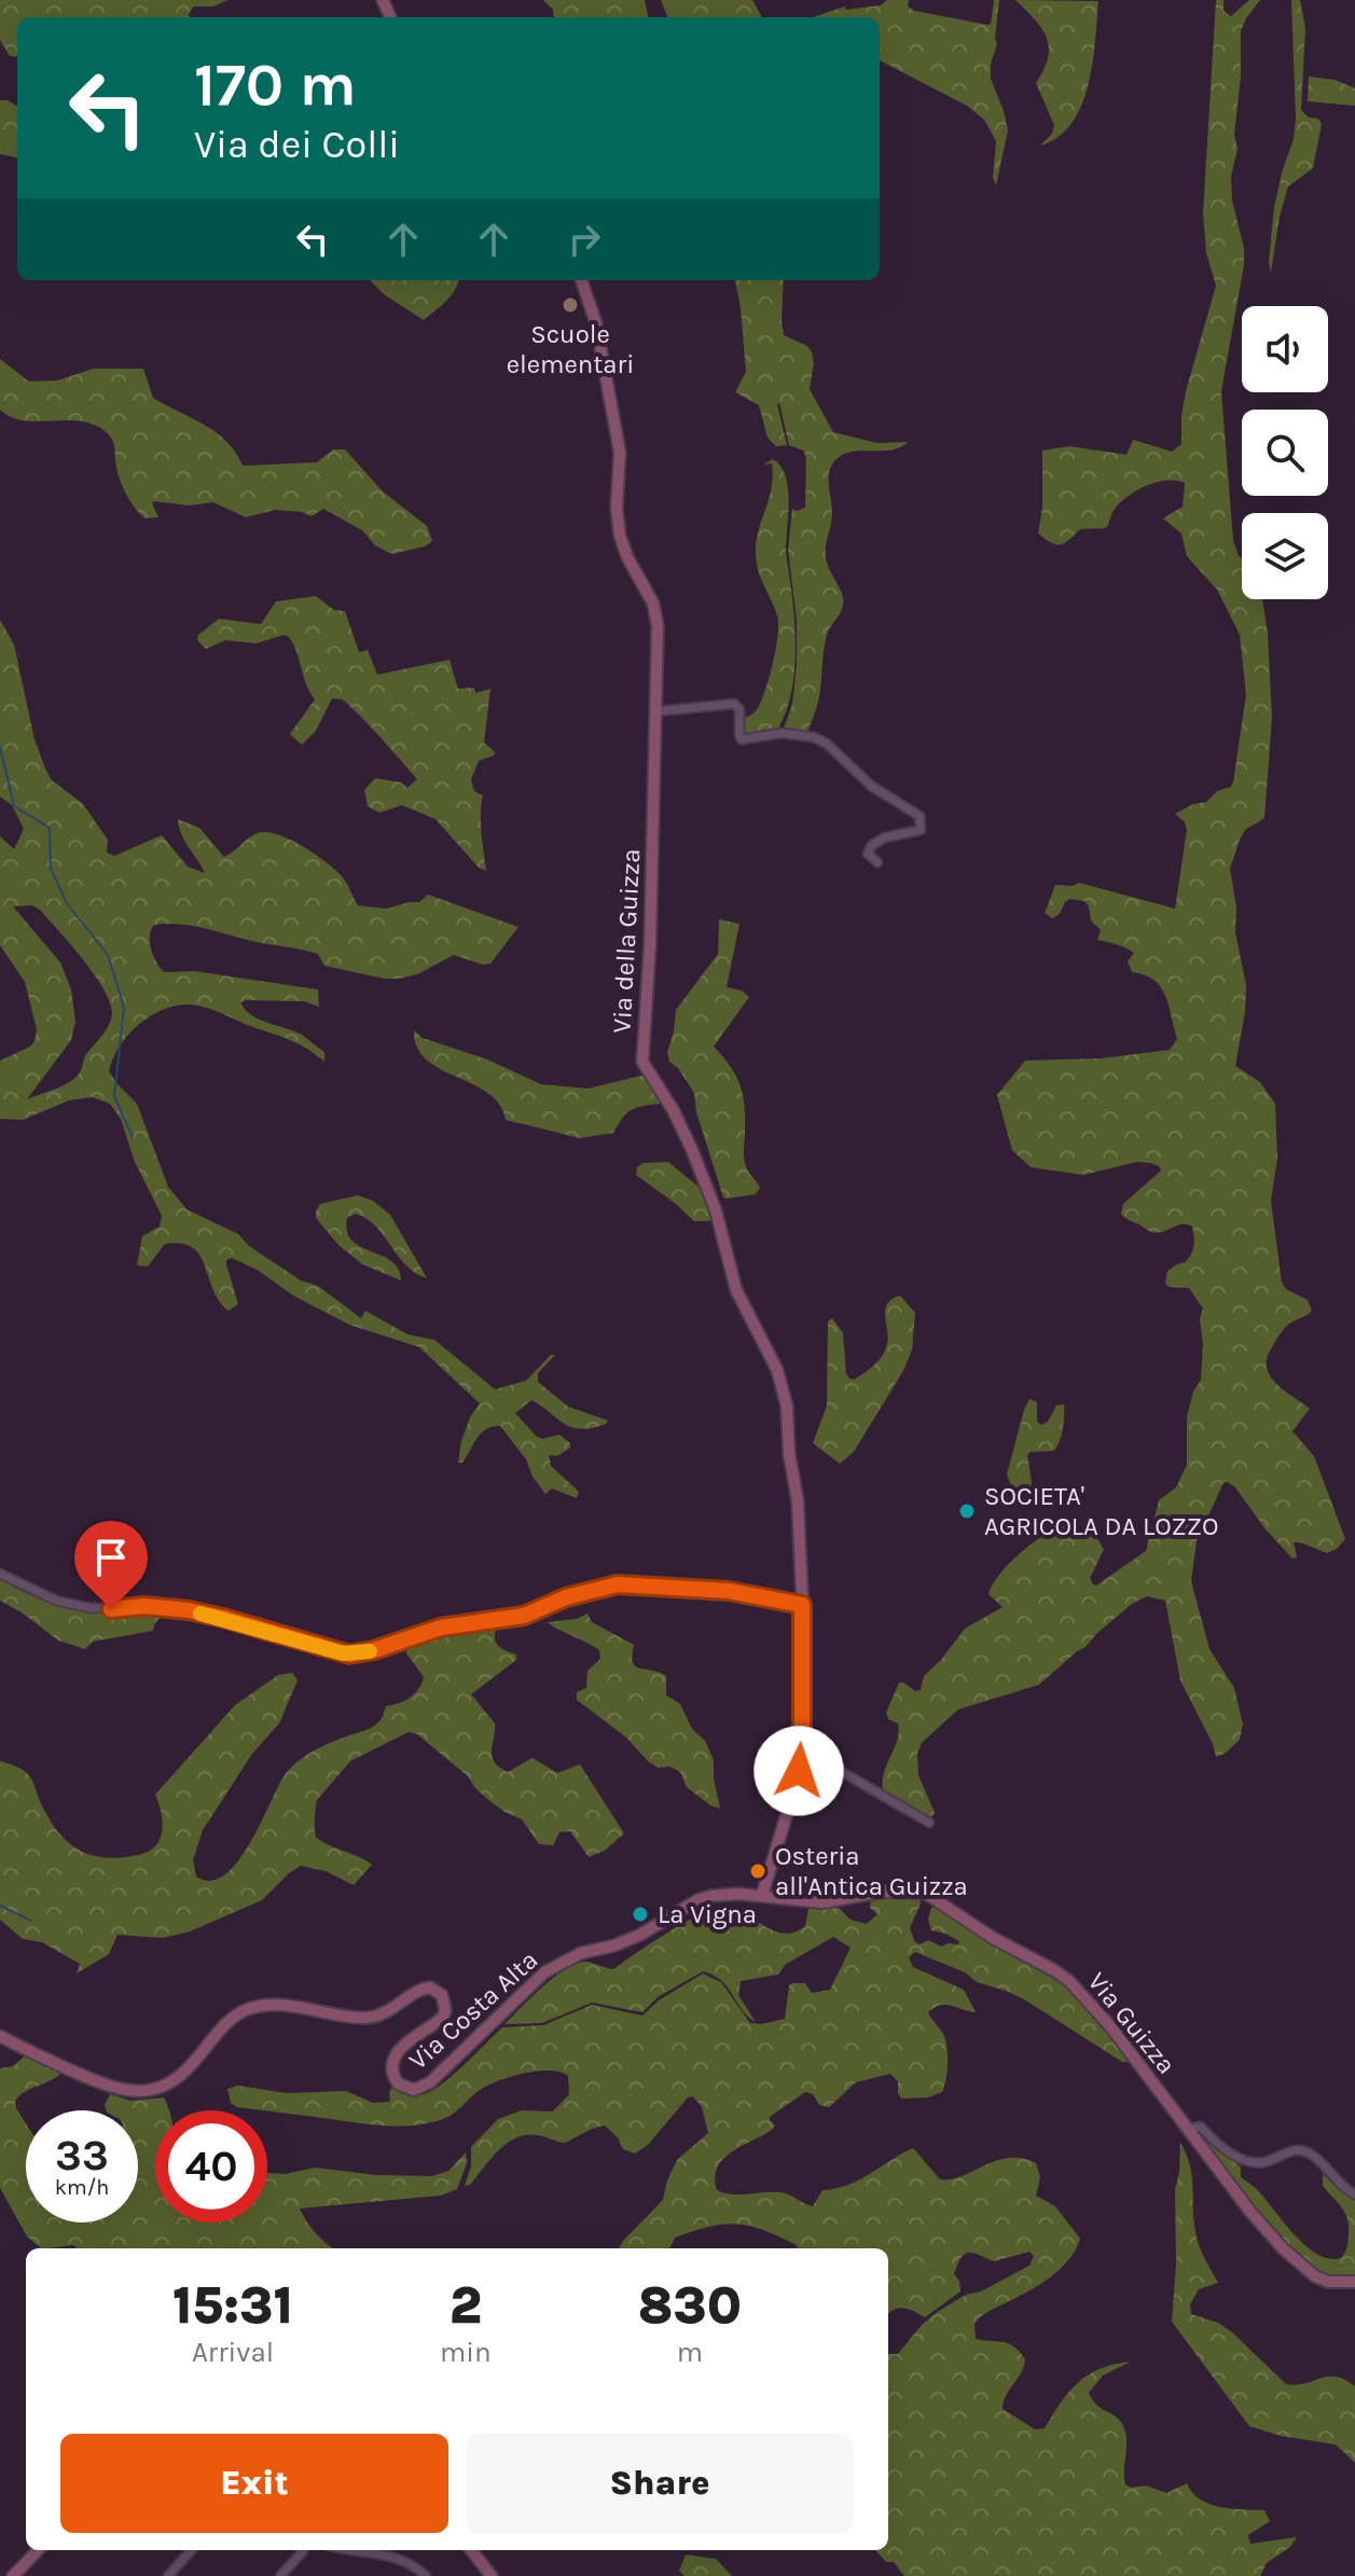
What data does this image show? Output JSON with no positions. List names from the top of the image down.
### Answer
{
  "streets": {
    "main road": ["Via della Guizza", "Via Costa Alta", "Via Guizza"]
  },
  "crossings": [
    ["Via della Guizza", "Via Costa Alta"],
    ["Via della Guizza", "Via Guizza"],
    ["Via Costa Alta", "Via Guizza"]
  ],
  "places": [
    "Scuole elementari",
    "SOCIETA' AGRICOLA DA LOZZO",
    "Osteria all'Antica Guizza",
    "La Vigna"
  ],
  "page": {
    "turn": ["170 m", "Via dei Colli"],
    "speed": "33 km/h",
    "limit": "40",
    "eta": [
      "15:31",
      "Arrival",
      "2",
      "min",
      "830",
      "m"
    ],
    "buttons": ["Exit", "Share"]
  }
}
